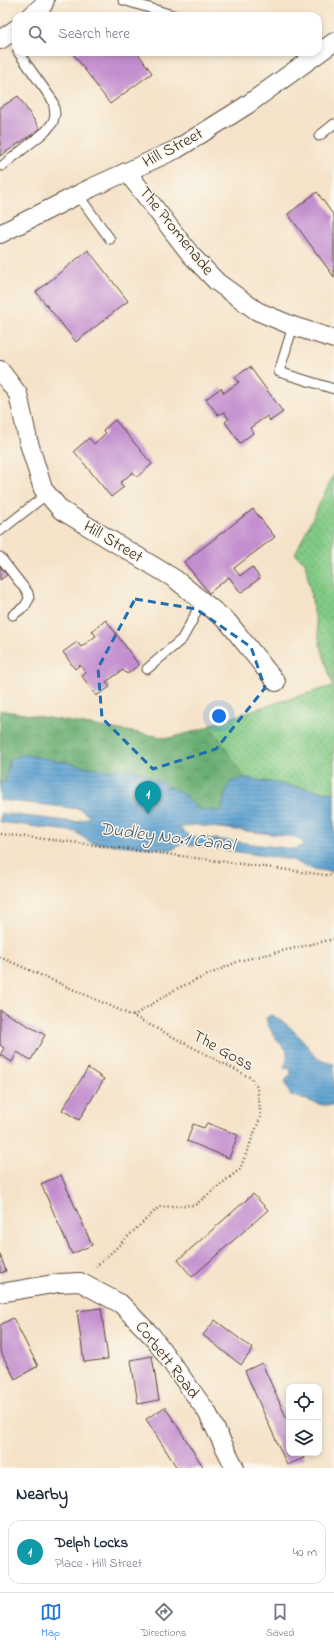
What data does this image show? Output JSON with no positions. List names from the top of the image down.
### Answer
{
  "streets": {
    "street": ["Hill Street", "The Promenade", "Corbett Road"],
    "path": ["The Goss"]
  },
  "crossings": [
    ["Hill Street", "The Promenade"],
    ["The Goss", "Corbett Road"]
  ],
  "water": ["Dudley No.1 Canal"],
  "page": {
    "search": "Search here",
    "pins": "1",
    "heading": "Nearby",
    "list": [
      {
        "mark": "1",
        "name": "Delph Locks",
        "note": "Place · Hill Street",
        "value": "40 m"
      }
    ],
    "nav": ["Map", "Directions", "Saved"]
  }
}
